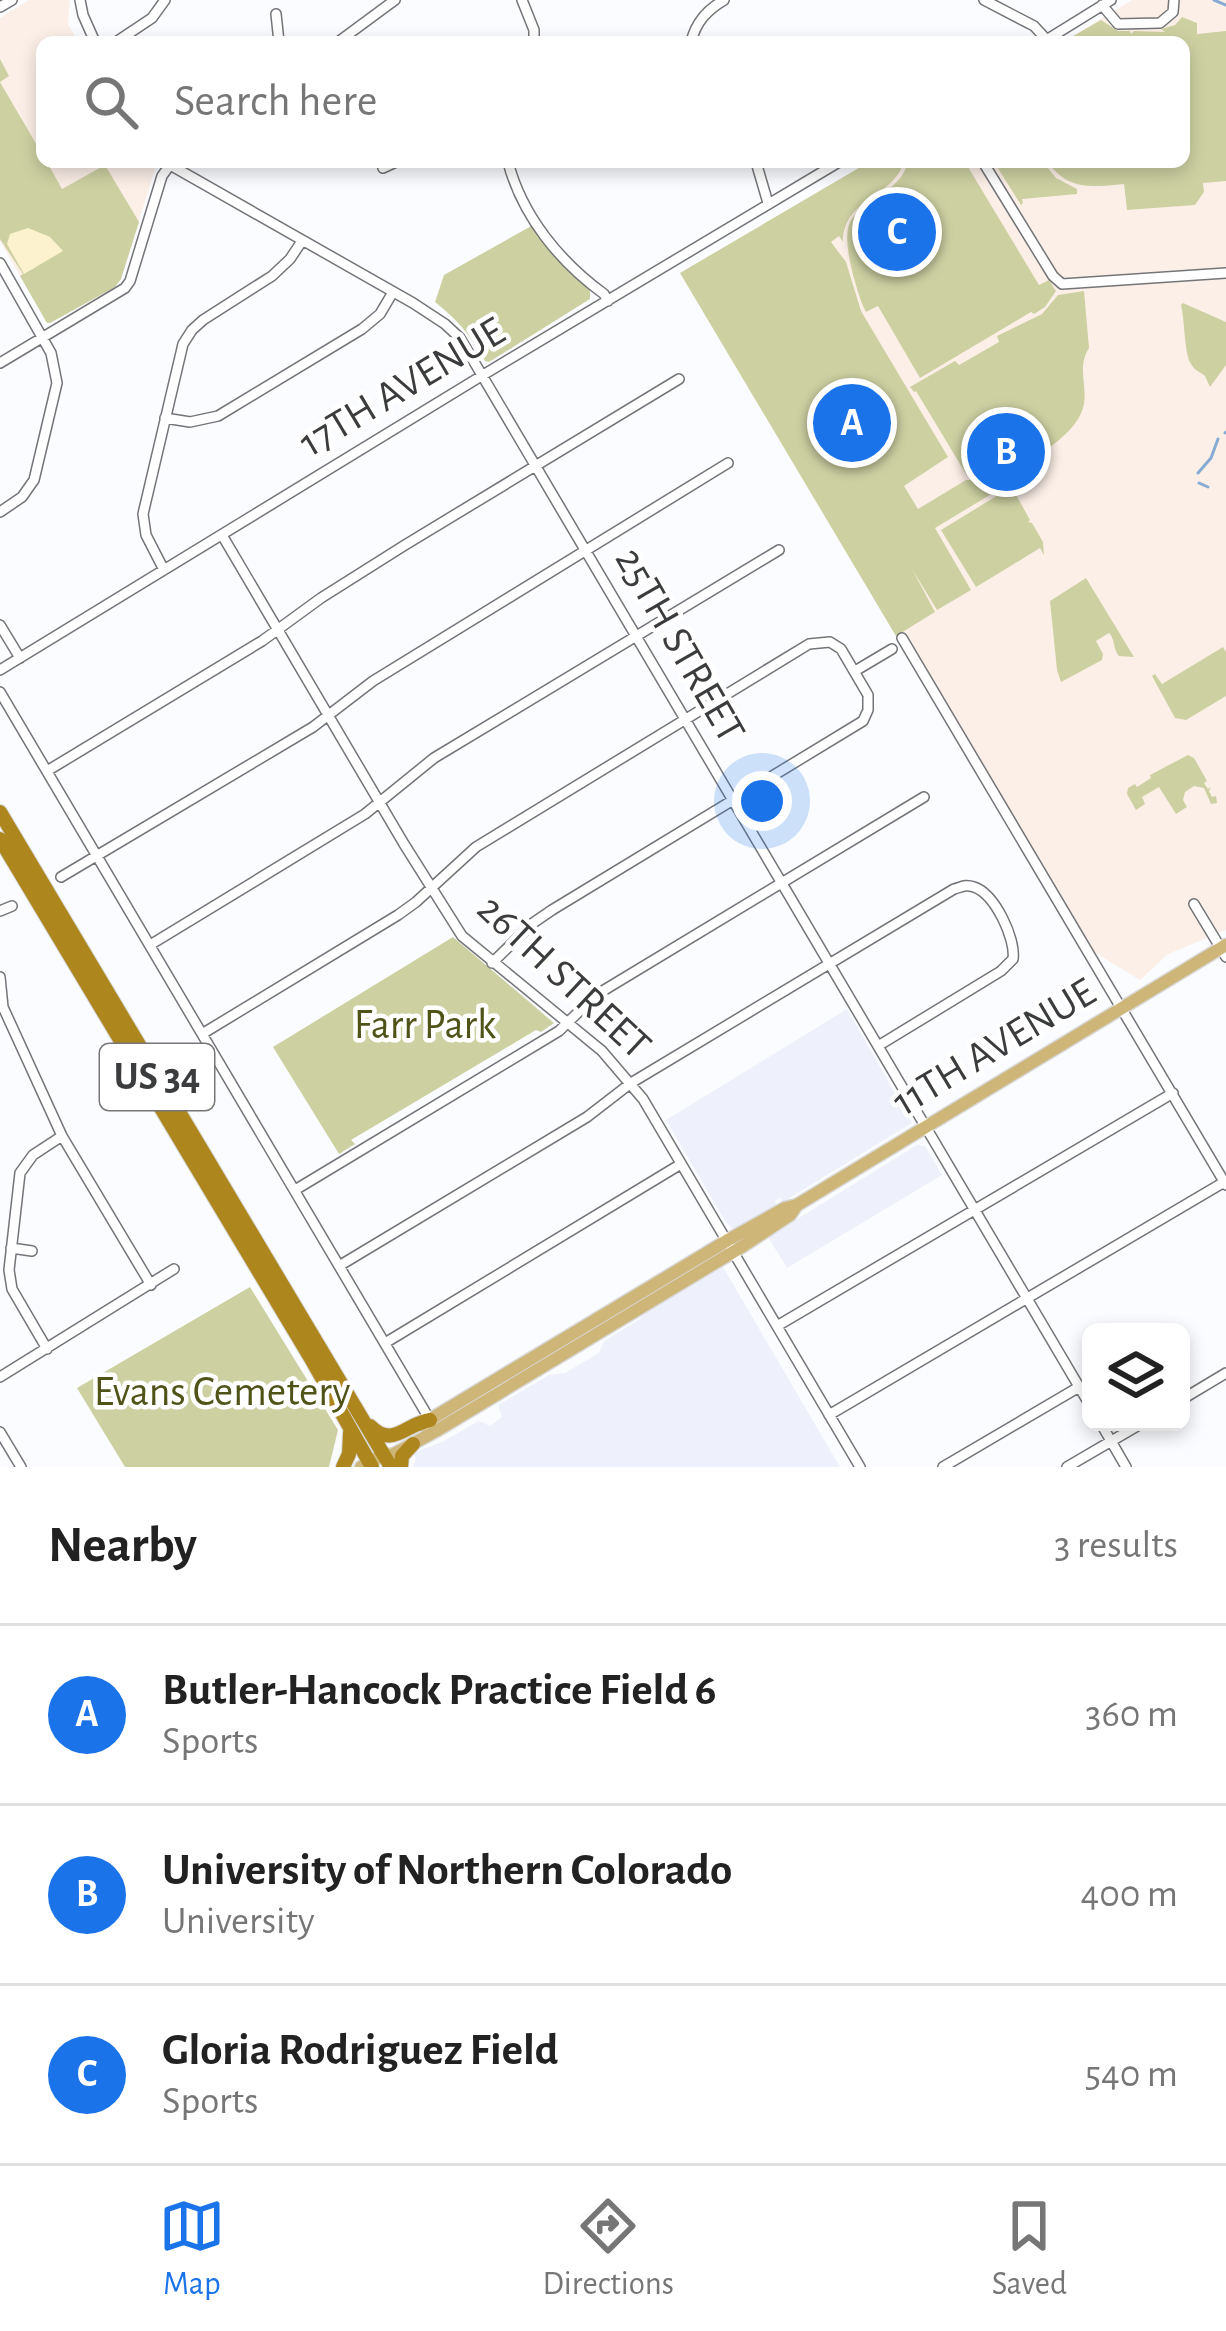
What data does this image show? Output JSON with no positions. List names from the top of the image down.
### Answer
{
  "streets": {
    "highway": ["US 34"],
    "main road": ["11TH AVENUE"],
    "street": ["17TH AVENUE", "25TH STREET", "26TH STREET"]
  },
  "crossings": [
    ["17TH AVENUE", "25TH STREET"],
    ["17TH AVENUE", "26TH STREET"],
    ["25TH STREET", "11TH AVENUE"],
    ["26TH STREET", "11TH AVENUE"],
    ["11TH AVENUE", "US 34"]
  ],
  "parks": ["Farr Park", "Evans Cemetery"],
  "page": {
    "search": "Search here",
    "pins": ["C", "A", "B"],
    "heading": ["Nearby", "3 results"],
    "list": [
      {
        "mark": "A",
        "name": "Butler-Hancock Practice Field 6",
        "note": "Sports",
        "value": "360 m"
      },
      {
        "mark": "B",
        "name": "University of Northern Colorado",
        "note": "University",
        "value": "400 m"
      },
      {
        "mark": "C",
        "name": "Gloria Rodriguez Field",
        "note": "Sports",
        "value": "540 m"
      }
    ],
    "nav": ["Map", "Directions", "Saved"]
  }
}
